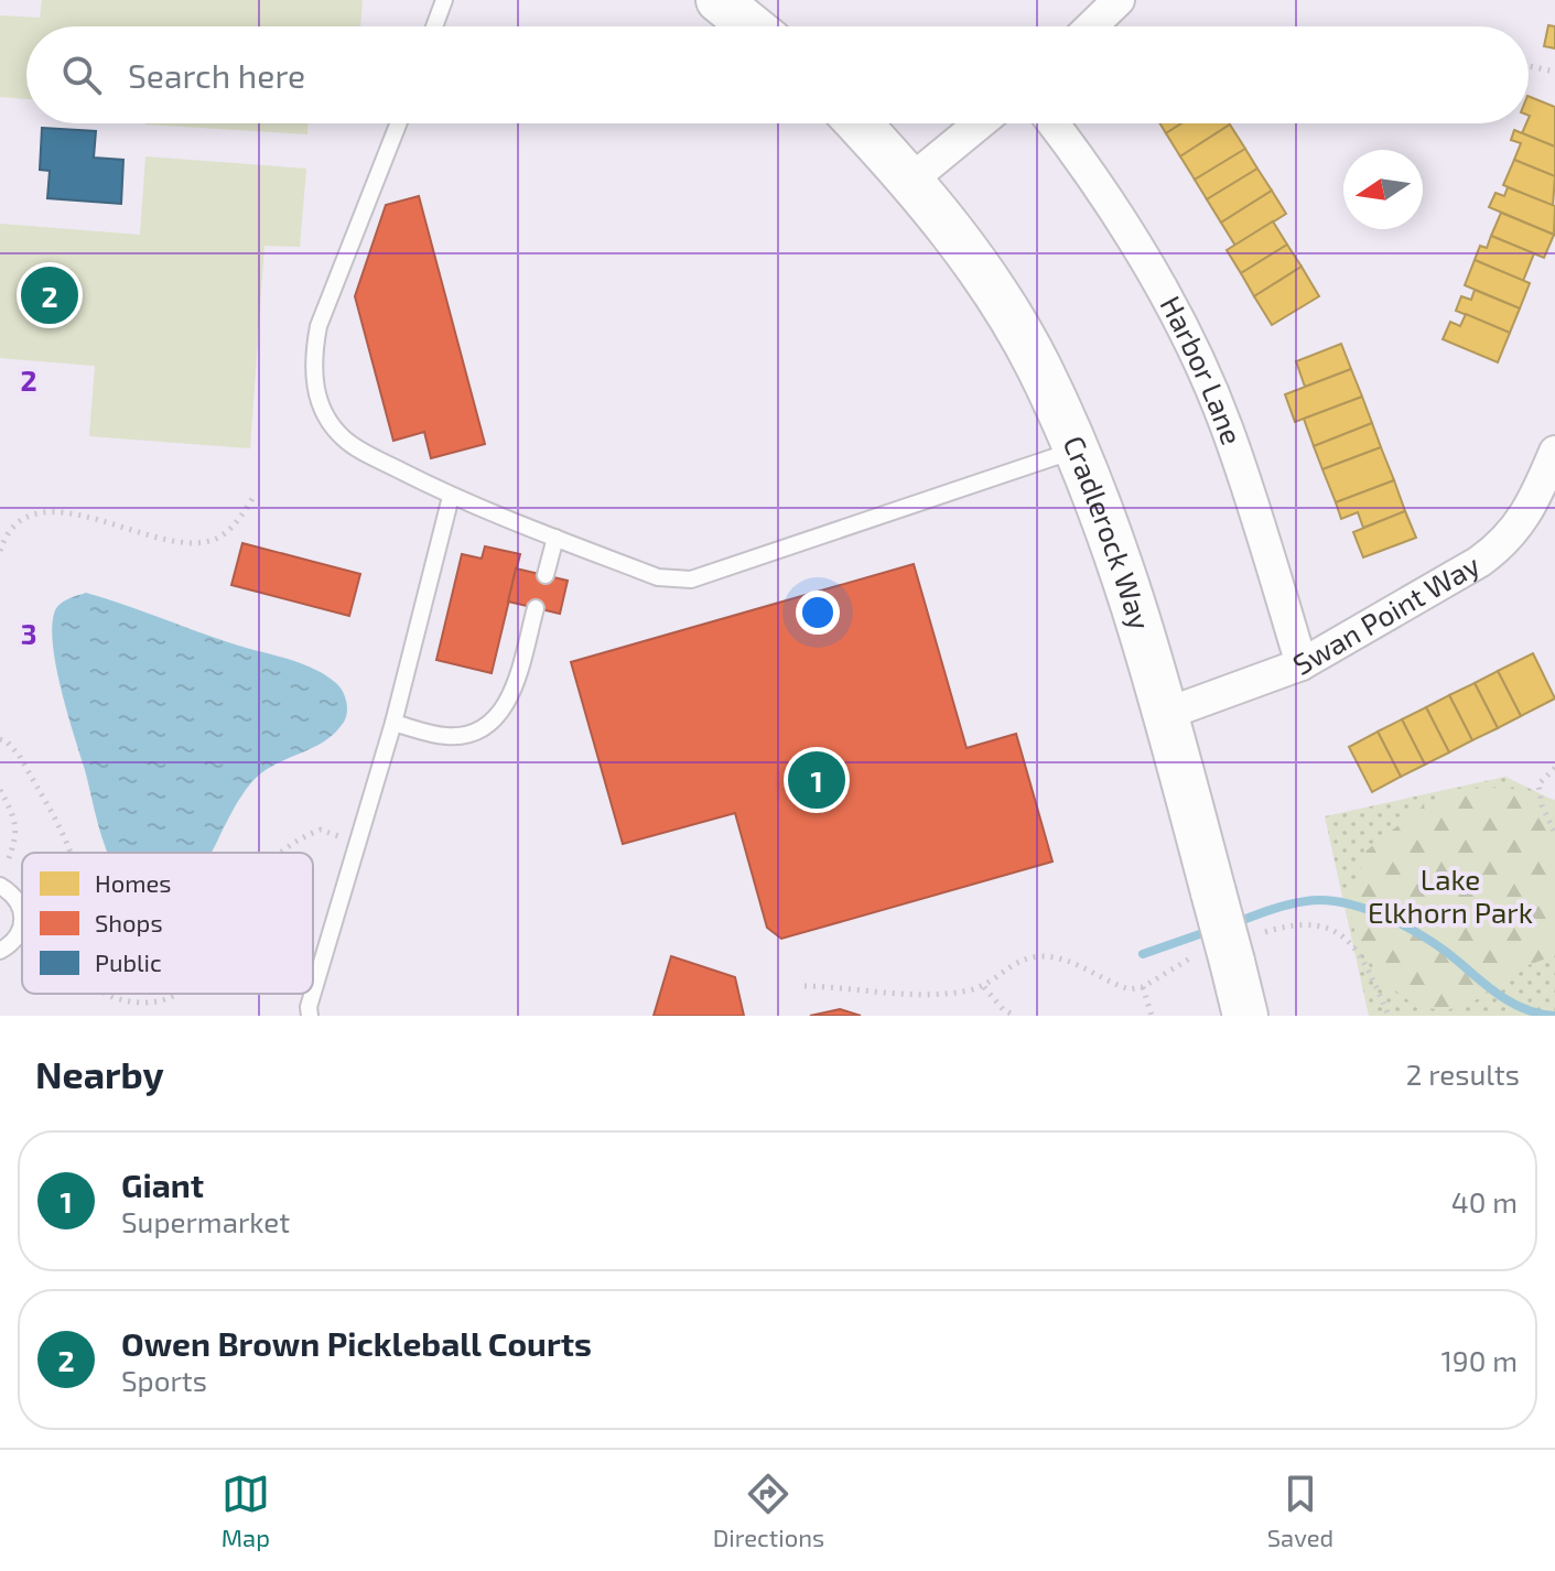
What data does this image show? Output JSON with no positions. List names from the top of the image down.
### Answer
{
  "streets": {
    "street": ["Harbor Lane", "Cradlerock Way", "Swan Point Way"]
  },
  "crossings": [
    ["Harbor Lane", "Swan Point Way"],
    ["Cradlerock Way", "Swan Point Way"]
  ],
  "parks": ["Lake Elkhorn Park"],
  "legend": ["Homes", "Shops", "Public"],
  "north": "left",
  "page": {
    "search": "Search here",
    "pins": ["2", "1"],
    "heading": ["Nearby", "2 results"],
    "list": [
      {
        "mark": "1",
        "name": "Giant",
        "note": "Supermarket",
        "value": "40 m"
      },
      {
        "mark": "2",
        "name": "Owen Brown Pickleball Courts",
        "note": "Sports",
        "value": "190 m"
      }
    ],
    "nav": ["Map", "Directions", "Saved"]
  },
  "grid": {
    "rows": ["2", "3"]
  }
}
